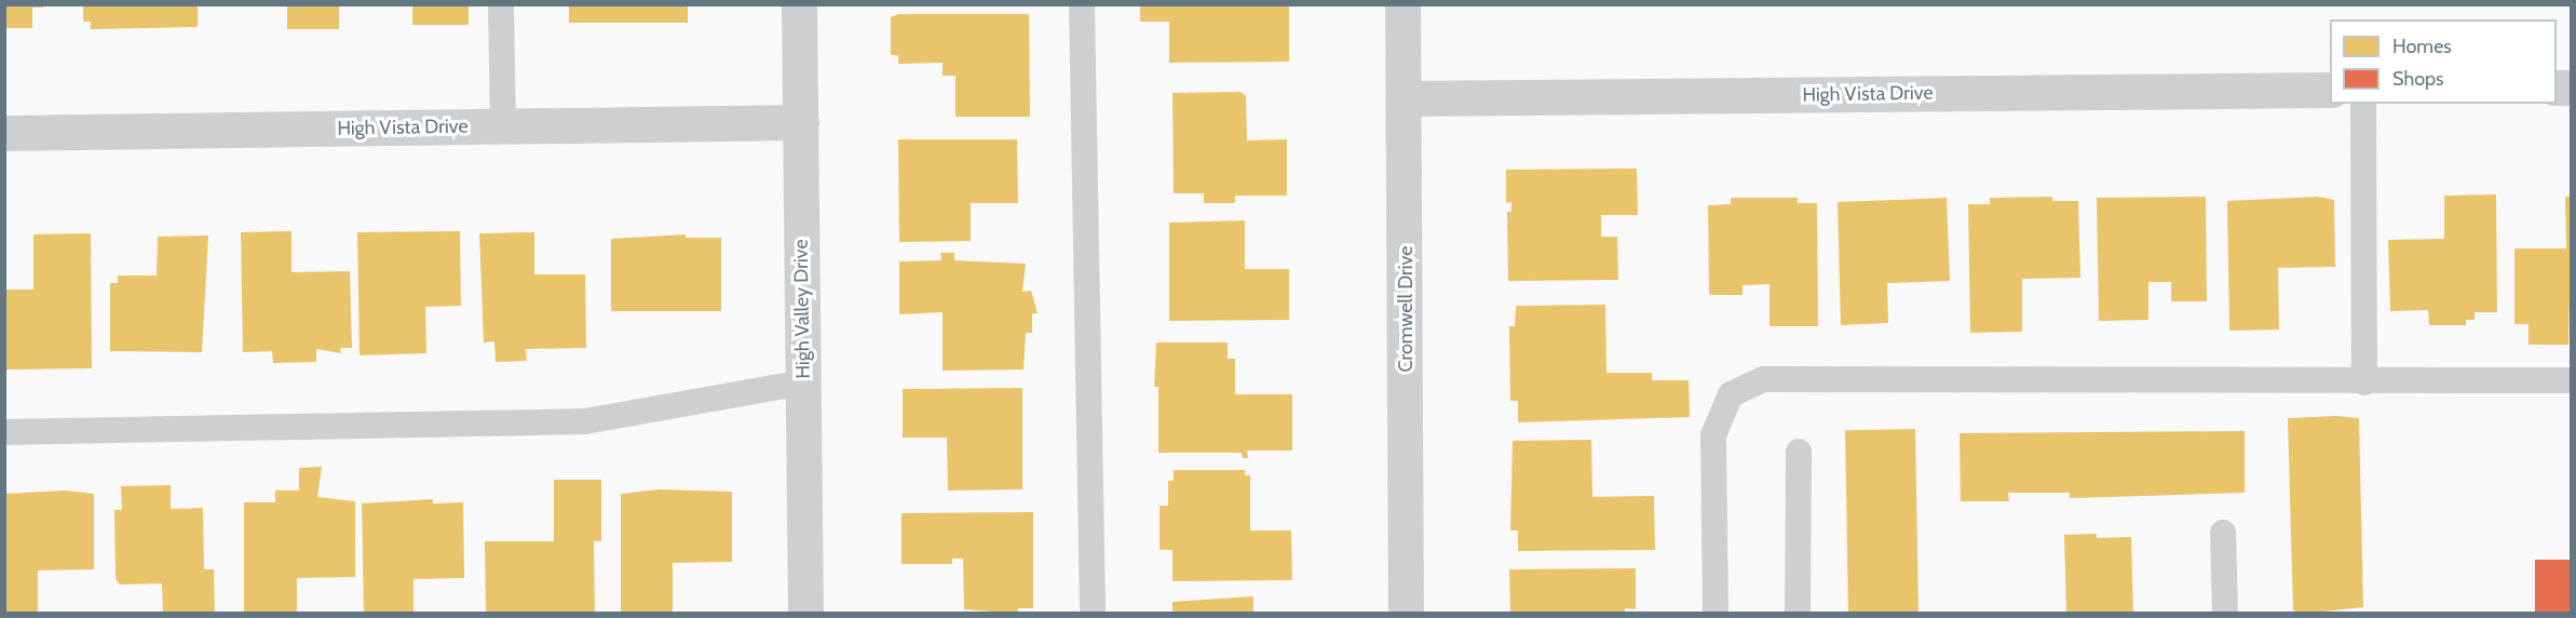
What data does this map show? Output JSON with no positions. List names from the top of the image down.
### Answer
{
  "streets": {
    "street": ["High Vista Drive", "High Valley Drive", "Cromwell Drive"]
  },
  "crossings": [
    ["High Vista Drive", "High Valley Drive"],
    ["High Vista Drive", "Cromwell Drive"]
  ],
  "legend": ["Homes", "Shops"]
}
